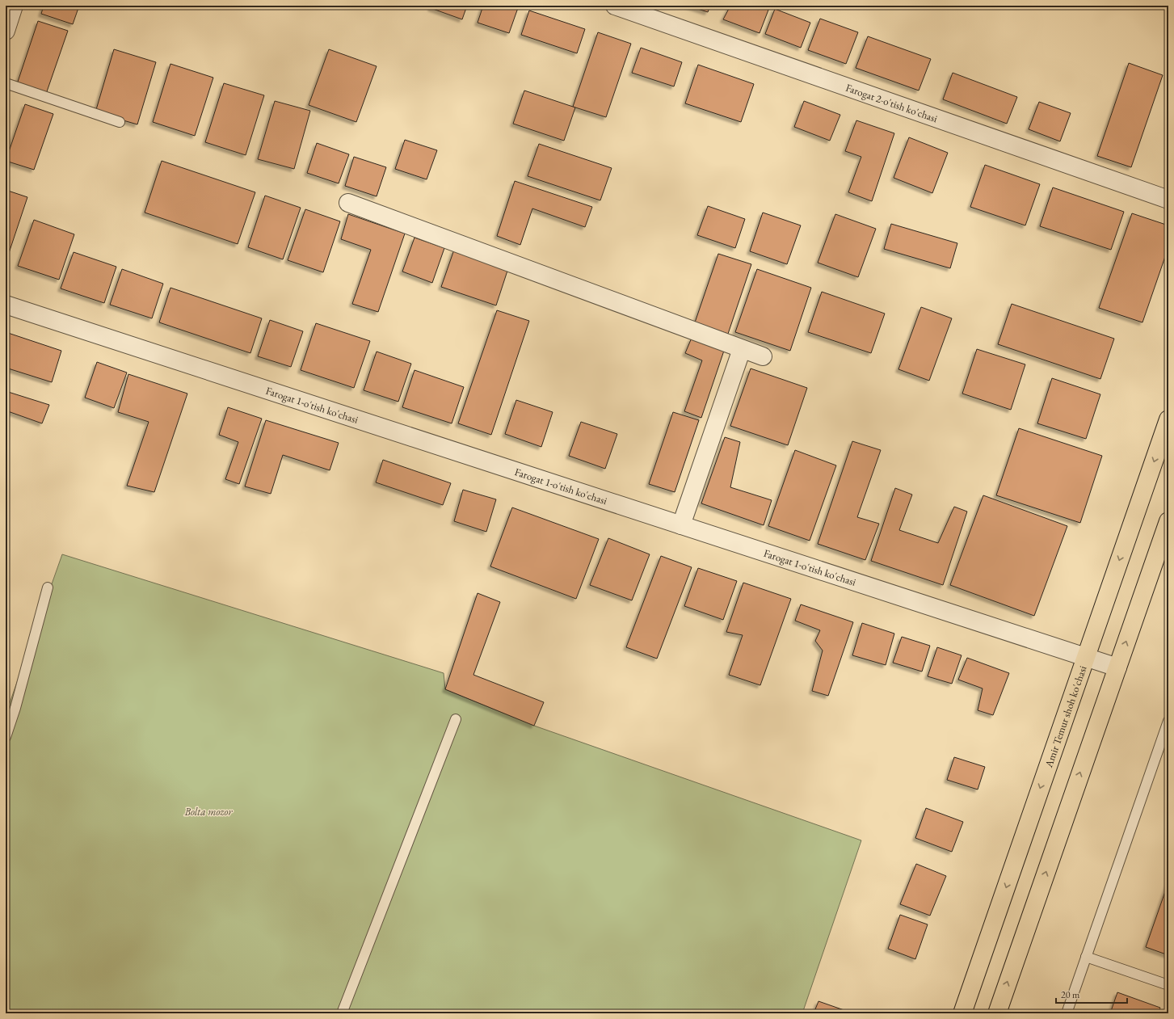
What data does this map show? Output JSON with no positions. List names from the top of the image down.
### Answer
{
  "streets": {
    "main road": ["Amir Temur shoh ko'chasi"],
    "street": ["Farogat 2-o'tish ko'chasi", "Farogat 1-o'tish ko'chasi"]
  },
  "crossings": [
    ["Farogat 1-o'tish ko'chasi", "Amir Temur shoh ko'chasi"]
  ],
  "parks": ["Bolta mozor"],
  "scale_bar": "20 m"
}
